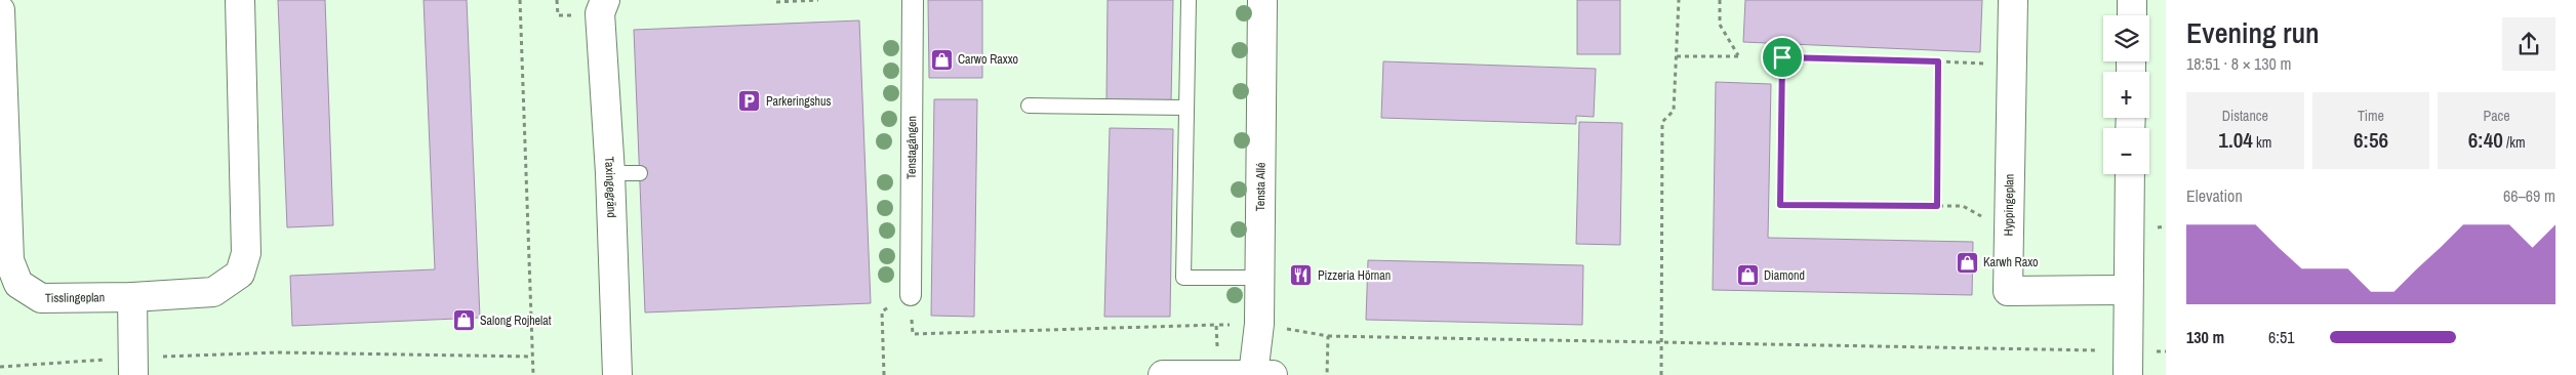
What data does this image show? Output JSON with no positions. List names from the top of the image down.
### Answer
{
  "streets": {
    "street": [
      "Tenstagången",
      "Taxingegränd",
      "Tensta Allé",
      "Hyppingeplan",
      "Tisslingeplan"
    ]
  },
  "places": {
    "shop": [
      "Carwo Raxxo",
      "Karwh Raxo",
      "Diamond",
      "Salong Rojhelat"
    ],
    "parking": ["Parkeringshus"],
    "restaurant": ["Pizzeria Hörnan"]
  },
  "page": {
    "heading": ["Evening run", "18:51 · 8 × 130 m"],
    "map_buttons": ["+", "−"],
    "stats": [
      ["Distance", "1.04 km"],
      ["Time", "6:56"],
      ["Pace", "6:40 /km"]
    ],
    "chart": ["Elevation", "66–69 m"],
    "list": [
      {
        "name": "130 m",
        "note": "6:51"
      }
    ]
  }
}
